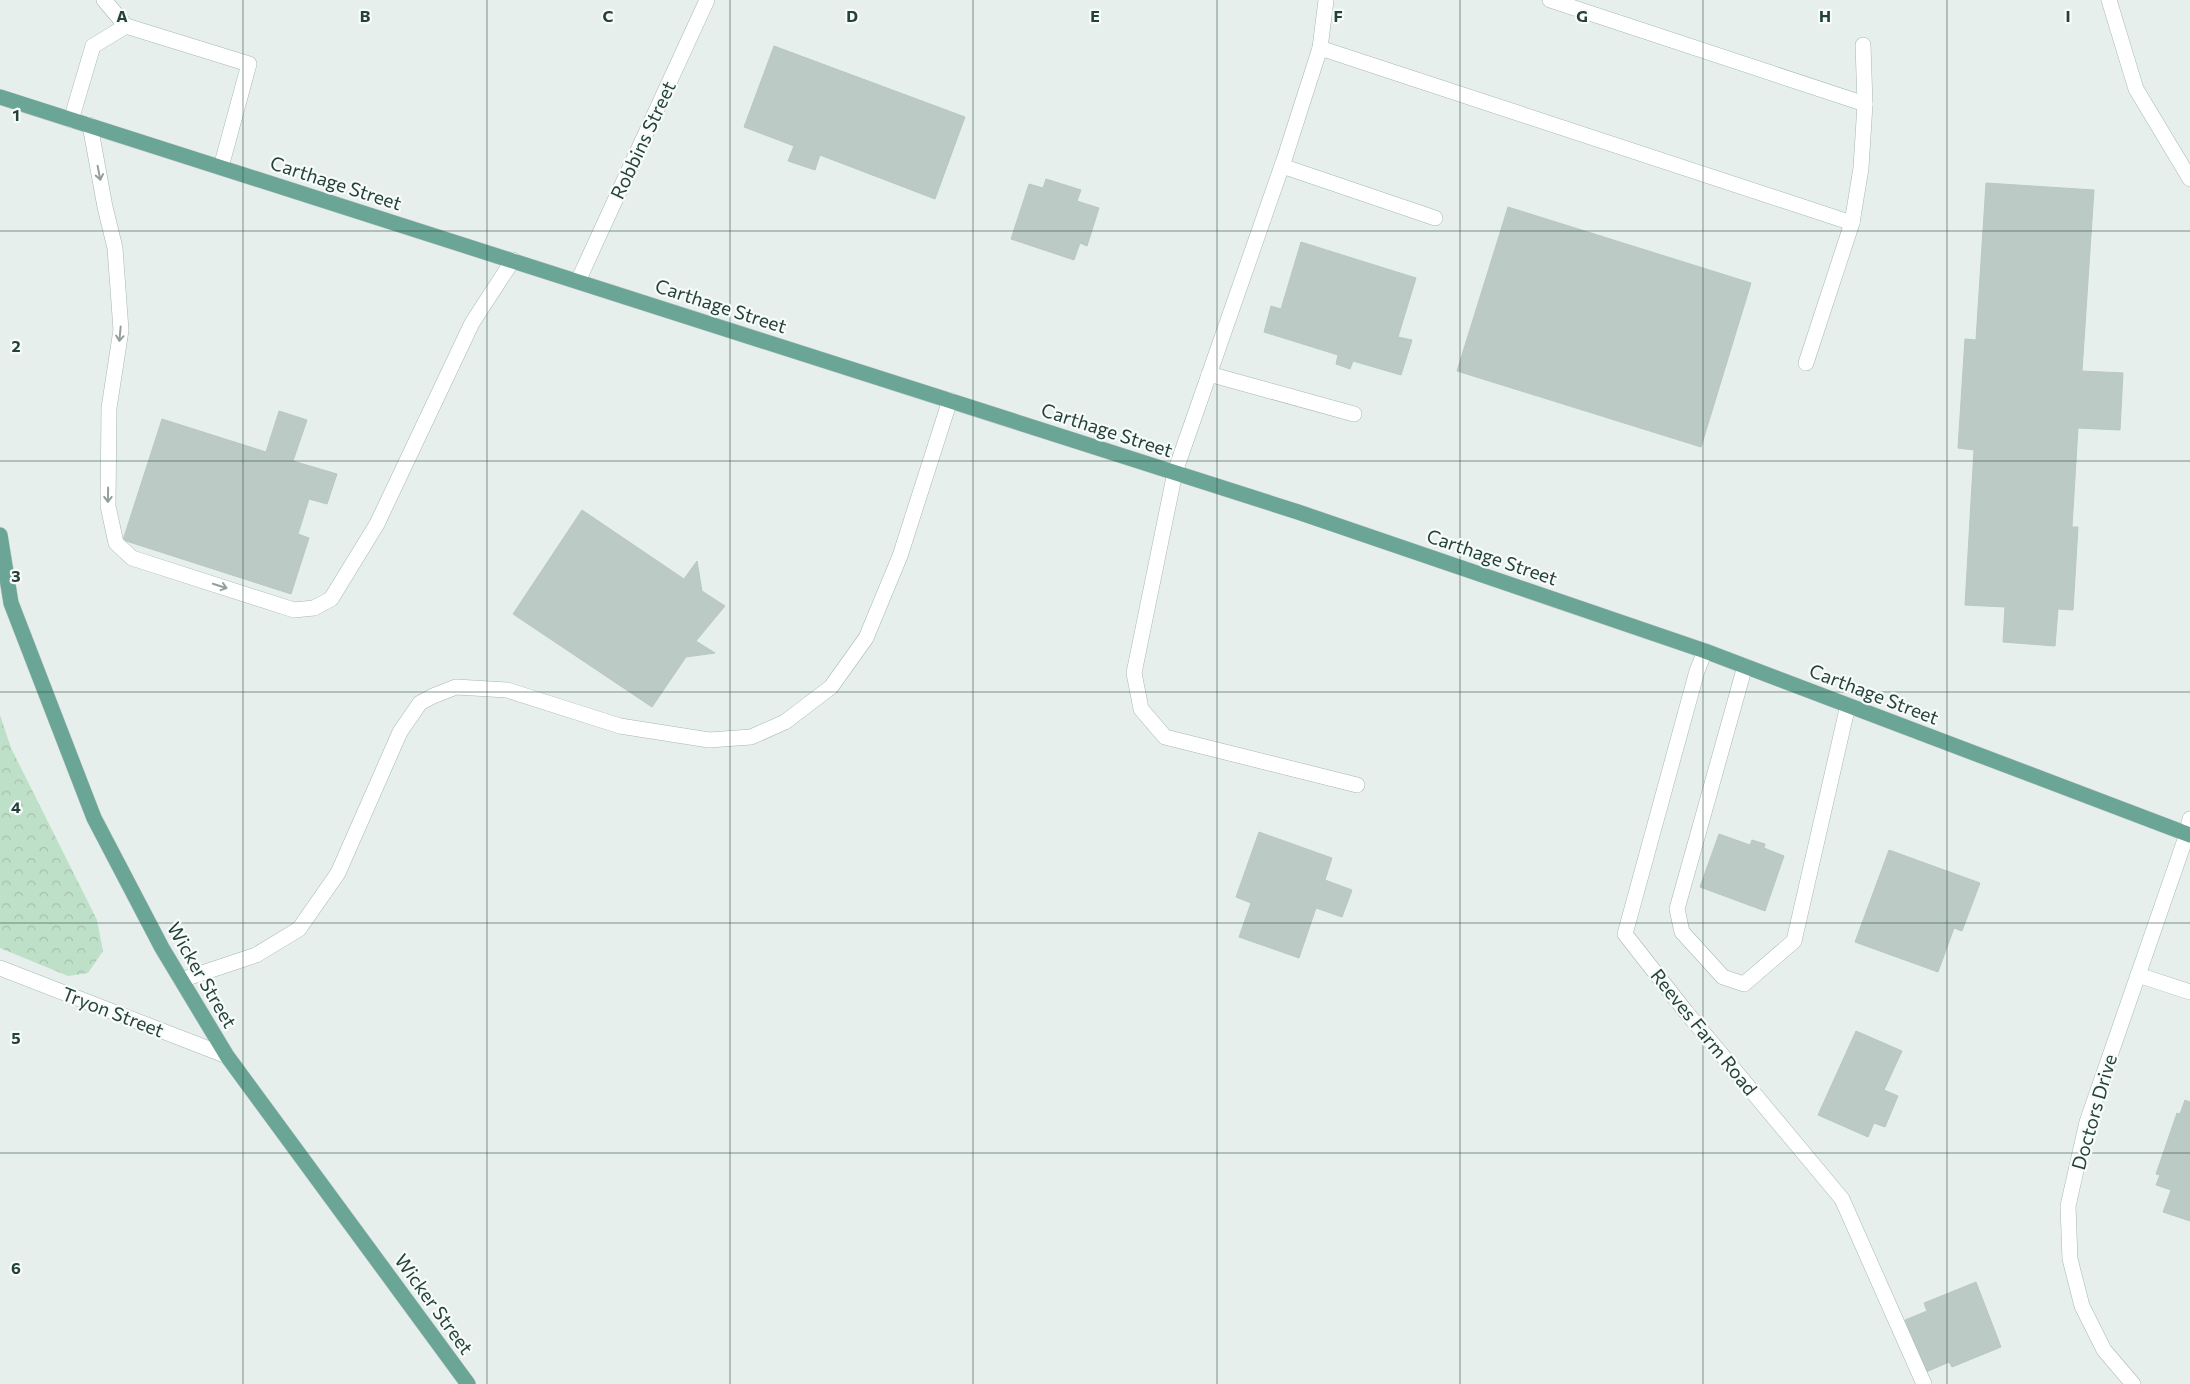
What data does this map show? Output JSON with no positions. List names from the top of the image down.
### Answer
{
  "streets": {
    "main road": ["Carthage Street", "Wicker Street"],
    "street": [
      "Robbins Street",
      "Tryon Street",
      "Reeves Farm Road",
      "Doctors Drive"
    ]
  },
  "crossings": [
    ["Robbins Street", "Carthage Street"],
    ["Carthage Street", "Reeves Farm Road"],
    ["Carthage Street", "Doctors Drive"],
    ["Wicker Street", "Tryon Street"]
  ],
  "grid": {
    "columns": [
      "A",
      "B",
      "C",
      "D",
      "E",
      "F",
      "G",
      "H",
      "I"
    ],
    "rows": [
      "1",
      "2",
      "3",
      "4",
      "5",
      "6"
    ]
  }
}
